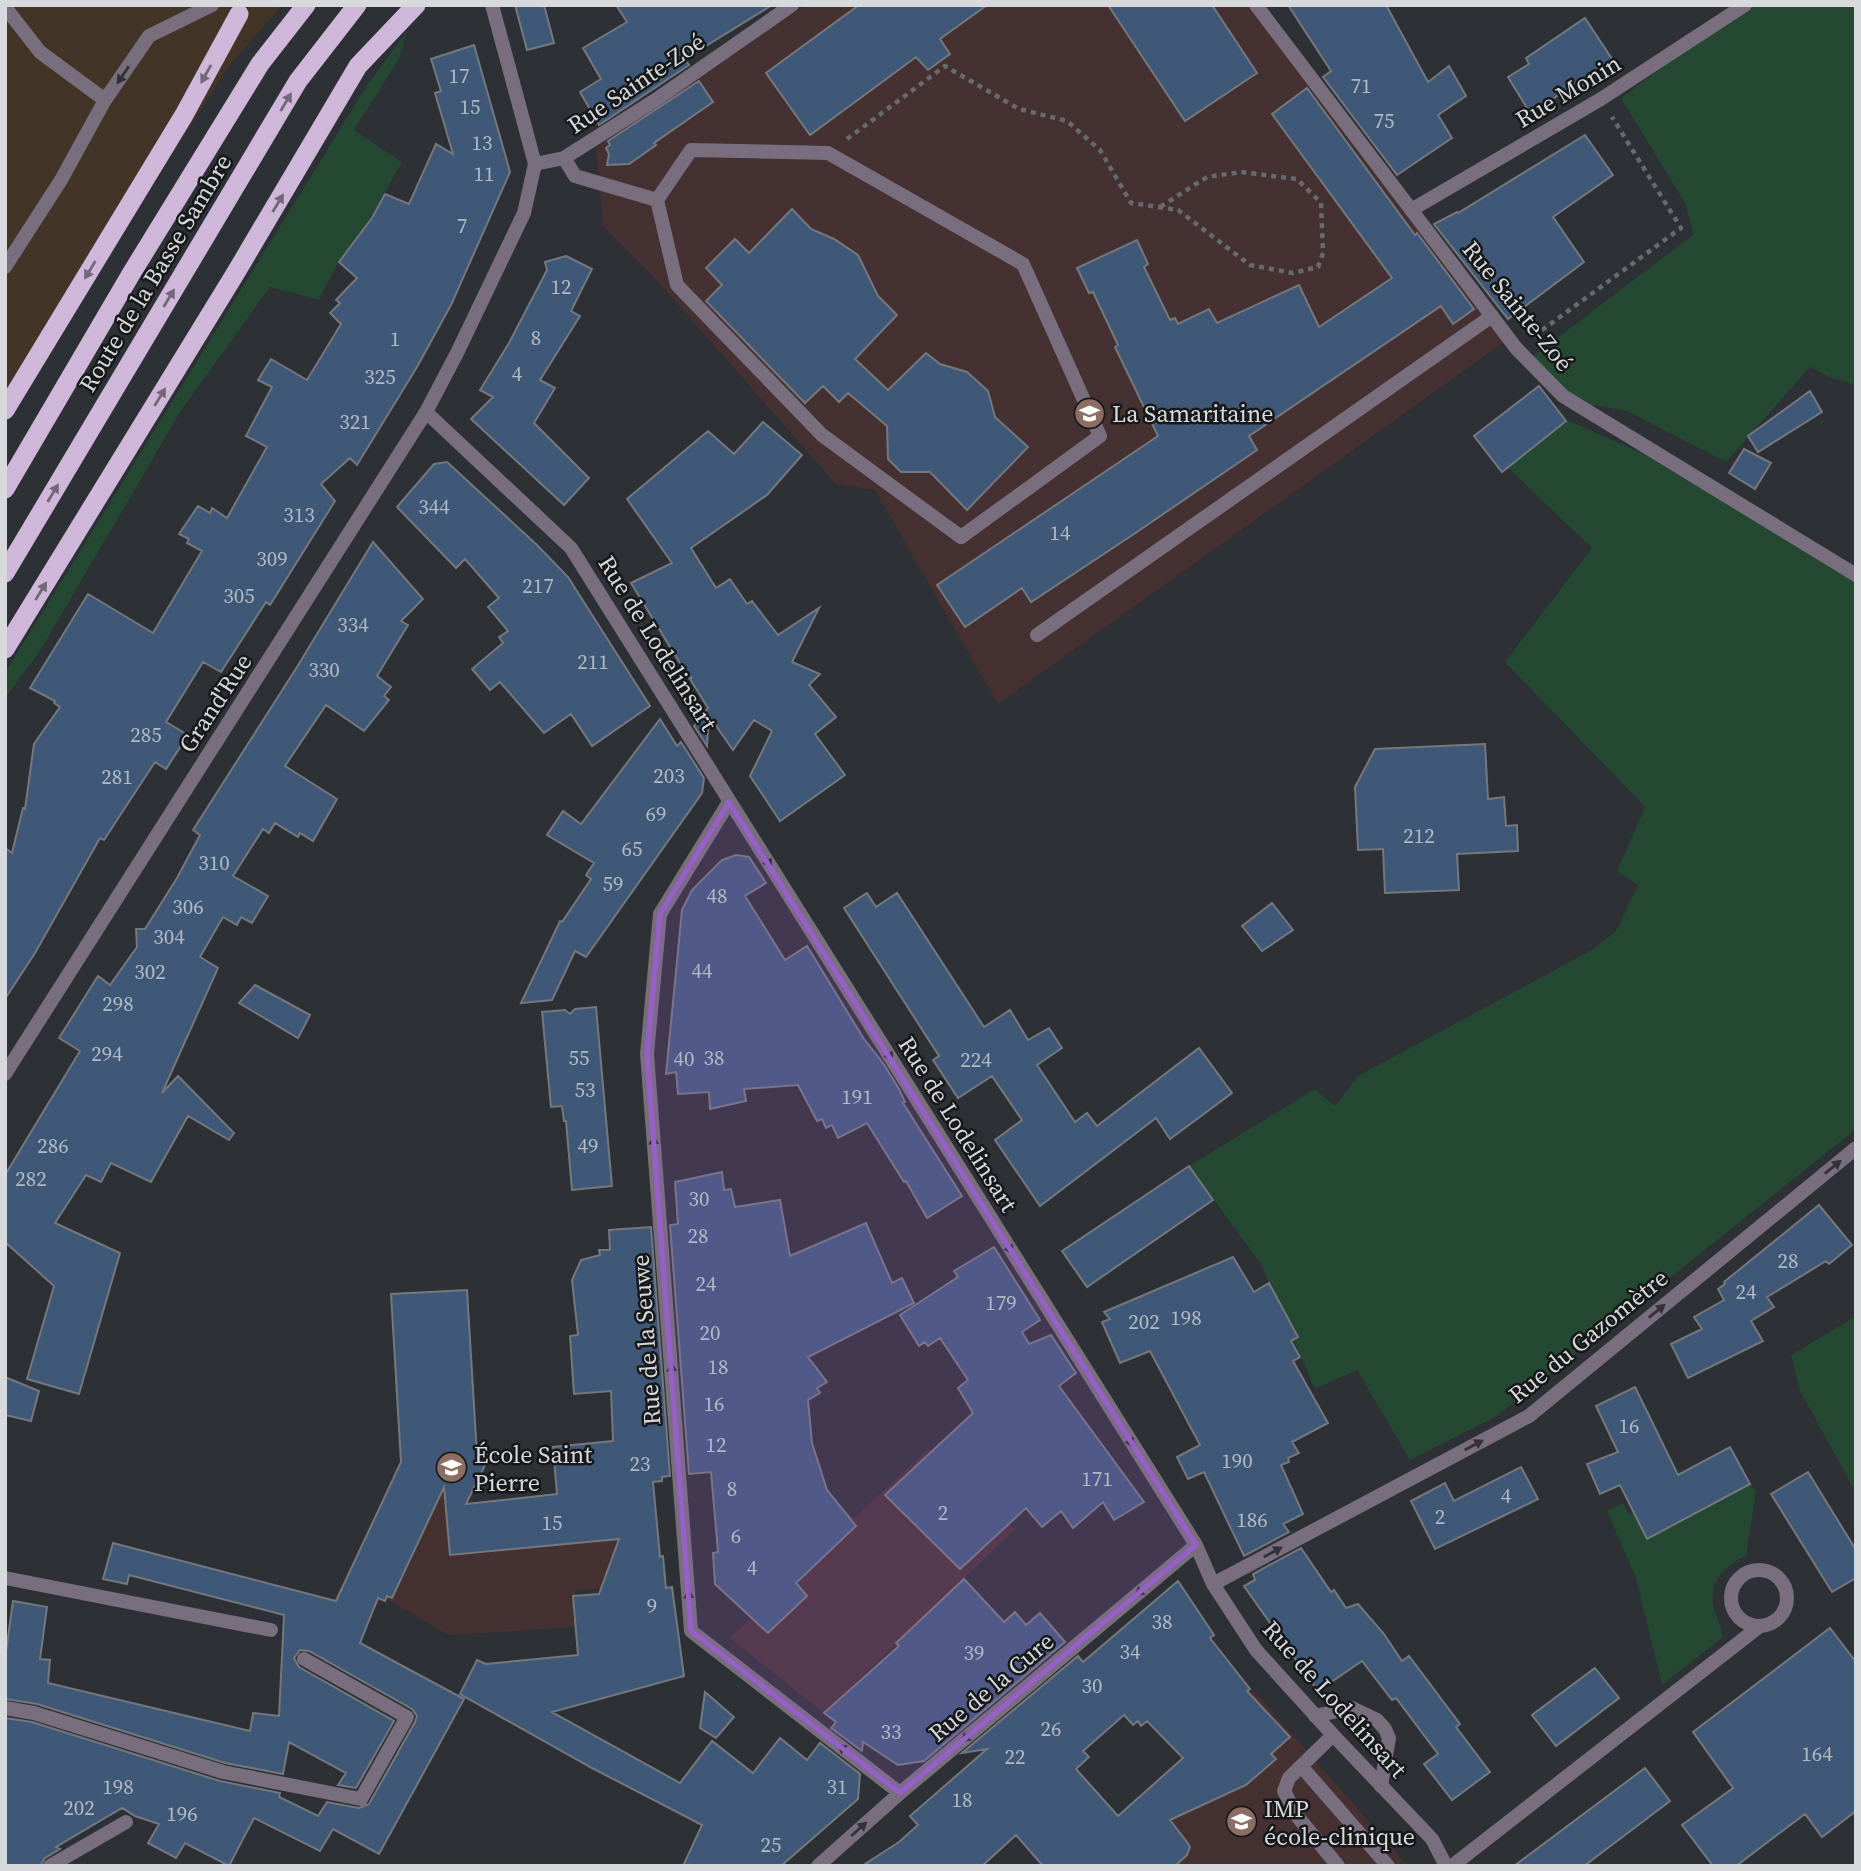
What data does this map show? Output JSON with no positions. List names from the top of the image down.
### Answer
{
  "streets": {
    "highway": ["Route de la Basse Sambre"],
    "street": [
      "Rue Sainte-Zoé",
      "Rue Monin",
      "Rue de Lodelinsart",
      "Grand'Rue",
      "Rue du Gazomètre",
      "Rue de la Seuwe",
      "Rue de la Cure"
    ]
  },
  "crossings": [
    ["Rue Sainte-Zoé", "Rue Monin"],
    ["Rue Sainte-Zoé", "Grand'Rue"],
    ["Rue de Lodelinsart", "Grand'Rue"],
    ["Rue de Lodelinsart", "Rue du Gazomètre"],
    ["Rue de Lodelinsart", "Rue de la Seuwe"],
    ["Rue de Lodelinsart", "Rue de la Cure"],
    ["Rue de la Seuwe", "Rue de la Cure"]
  ],
  "one_way": ["Rue de Lodelinsart", "Rue du Gazomètre", "Rue de la Seuwe"],
  "places": {
    "school or university": ["La Samaritaine", "École Saint Pierre", "IMP école-clinique"]
  },
  "house_numbers": [
    "17",
    "71",
    "15",
    "75",
    "13",
    "11",
    "7",
    "12",
    "8",
    "1",
    "4",
    "325",
    "321",
    "344",
    "313",
    "14",
    "309",
    "217",
    "305",
    "334",
    "211",
    "330",
    "285",
    "203",
    "281",
    "69",
    "212",
    "65",
    "310",
    "59",
    "48",
    "306",
    "304",
    "44",
    "302",
    "298",
    "294",
    "55",
    "38",
    "40",
    "224",
    "53",
    "191",
    "286",
    "49",
    "282",
    "30",
    "28",
    "28",
    "24",
    "24",
    "179",
    "198",
    "202",
    "20",
    "18",
    "16",
    "16",
    "12",
    "190",
    "23",
    "171",
    "8",
    "4",
    "2",
    "2",
    "186",
    "15",
    "6",
    "4",
    "9",
    "38",
    "34",
    "39",
    "30",
    "26",
    "33",
    "164",
    "22",
    "198",
    "31",
    "18",
    "202",
    "196",
    "25"
  ]
}
